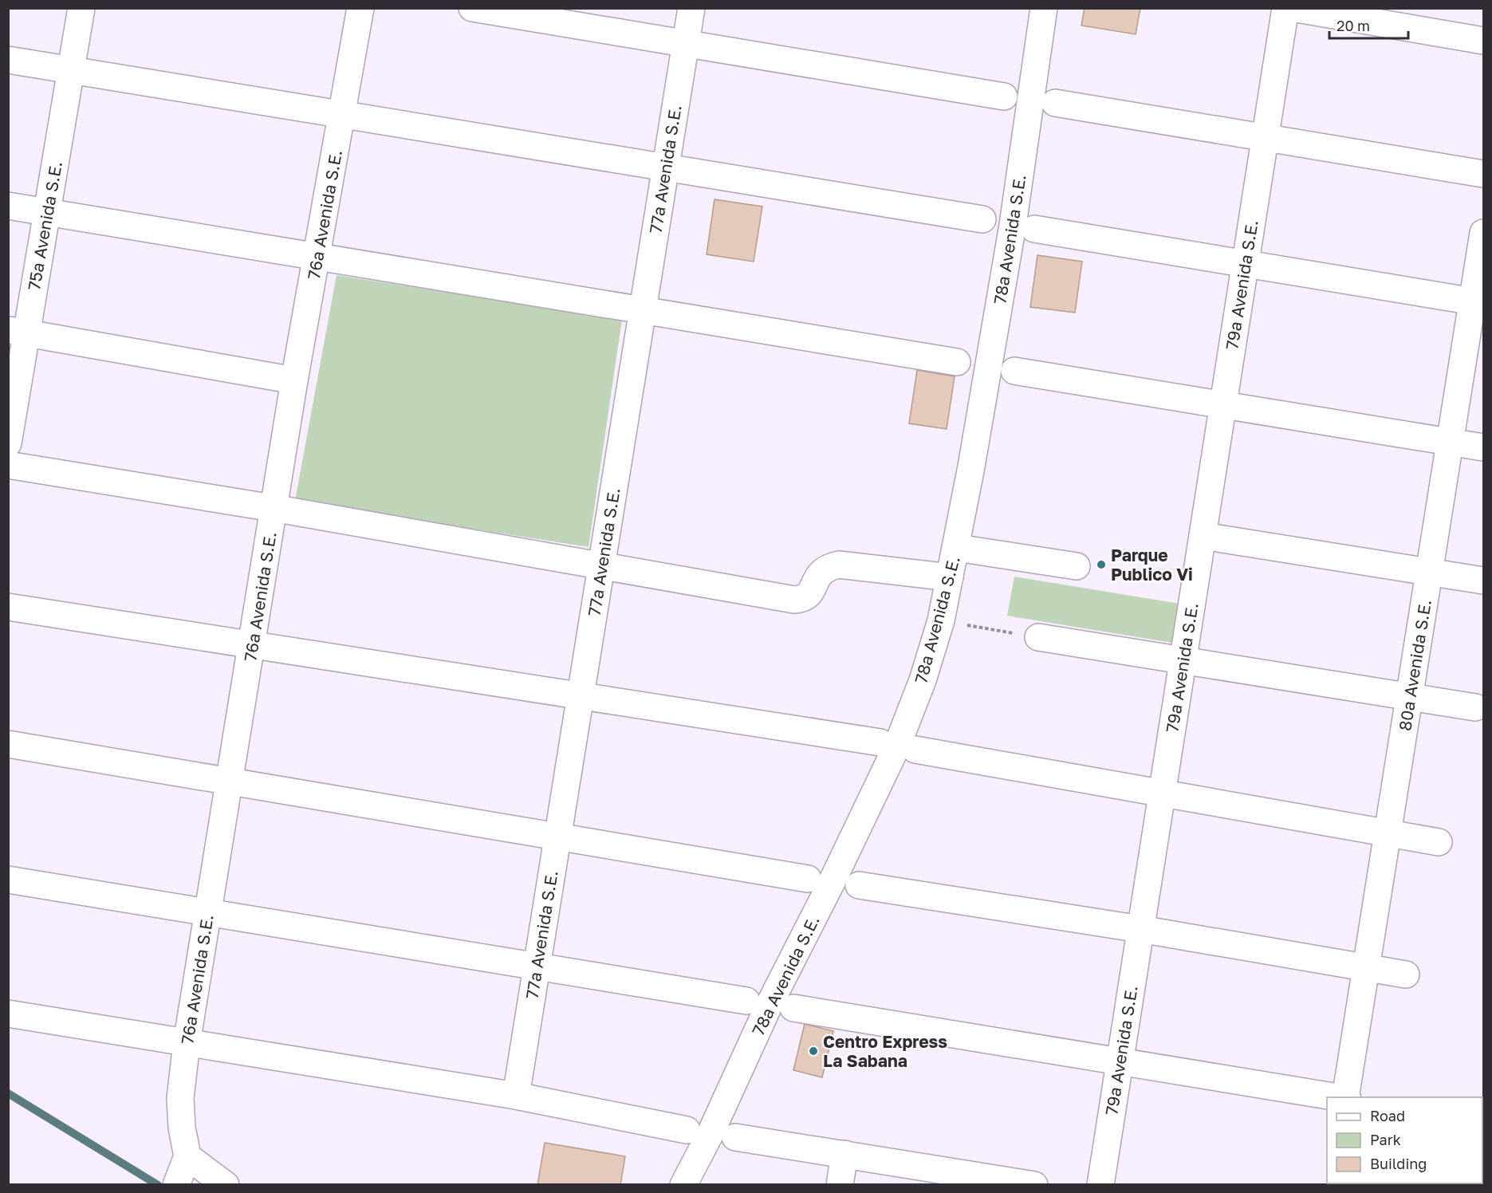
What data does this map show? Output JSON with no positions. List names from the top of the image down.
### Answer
{
  "streets": {
    "street": [
      "77a Avenida S.E.",
      "76a Avenida S.E.",
      "75a Avenida S.E.",
      "78a Avenida S.E.",
      "79a Avenida S.E.",
      "80a Avenida S.E."
    ]
  },
  "places": ["Parque Publico Vi", "Centro Express La Sabana"],
  "legend": ["Road", "Park", "Building"],
  "scale_bar": "20 m"
}
